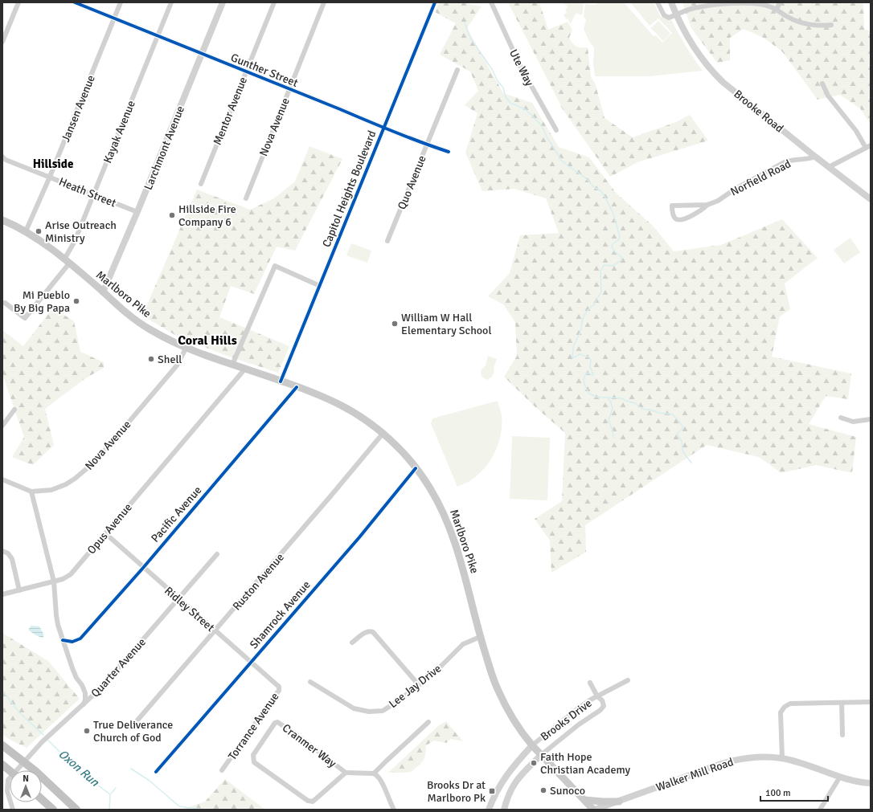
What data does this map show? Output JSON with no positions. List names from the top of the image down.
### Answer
{
  "streets": {
    "main road": ["Marlboro Pike"],
    "street": [
      "Ute Way",
      "Gunther Street",
      "Jansen Avenue",
      "Mentor Avenue",
      "Brooke Road",
      "Nova Avenue",
      "Kayak Avenue",
      "Larchmont Avenue",
      "Norfield Road",
      "Quo Avenue",
      "Capitol Heights Boulevard",
      "Heath Street",
      "Pacific Avenue",
      "Opus Avenue",
      "Ruston Avenue",
      "Ridley Street",
      "Shamrock Avenue",
      "Quarter Avenue",
      "Lee Jay Drive",
      "Brooks Drive",
      "Torrance Avenue",
      "Cranmer Way",
      "Walker Mill Road"
    ]
  },
  "crossings": [
    ["Gunther Street", "Jansen Avenue"],
    ["Gunther Street", "Mentor Avenue"],
    ["Gunther Street", "Nova Avenue"],
    ["Gunther Street", "Kayak Avenue"],
    ["Gunther Street", "Larchmont Avenue"],
    ["Gunther Street", "Quo Avenue"],
    ["Gunther Street", "Capitol Heights Boulevard"],
    ["Jansen Avenue", "Heath Street"],
    ["Jansen Avenue", "Marlboro Pike"],
    ["Brooke Road", "Norfield Road"],
    ["Nova Avenue", "Marlboro Pike"],
    ["Kayak Avenue", "Heath Street"],
    ["Kayak Avenue", "Marlboro Pike"],
    ["Larchmont Avenue", "Heath Street"],
    ["Larchmont Avenue", "Marlboro Pike"],
    ["Capitol Heights Boulevard", "Marlboro Pike"],
    ["Marlboro Pike", "Pacific Avenue"],
    ["Marlboro Pike", "Opus Avenue"],
    ["Marlboro Pike", "Ruston Avenue"],
    ["Marlboro Pike", "Shamrock Avenue"],
    ["Marlboro Pike", "Lee Jay Drive"],
    ["Marlboro Pike", "Brooks Drive"],
    ["Marlboro Pike", "Walker Mill Road"],
    ["Pacific Avenue", "Ridley Street"],
    ["Opus Avenue", "Ridley Street"],
    ["Ruston Avenue", "Ridley Street"],
    ["Ridley Street", "Shamrock Avenue"],
    ["Ridley Street", "Quarter Avenue"],
    ["Ridley Street", "Torrance Avenue"]
  ],
  "districts": ["Hillside", "Coral Hills"],
  "water": ["Oxon Run"],
  "places": {
    "other": [
      "Hillside Fire Company 6",
      "Arise Outreach Ministry",
      "Mi Pueblo By Big Papa",
      "William W Hall Elementary School",
      "Shell",
      "True Deliverance Church of God",
      "Faith Hope Christian Academy",
      "Sunoco"
    ],
    "transit": ["Brooks Dr at Marlboro Pk"]
  },
  "scale_bar": "100 m",
  "north": "top"
}
